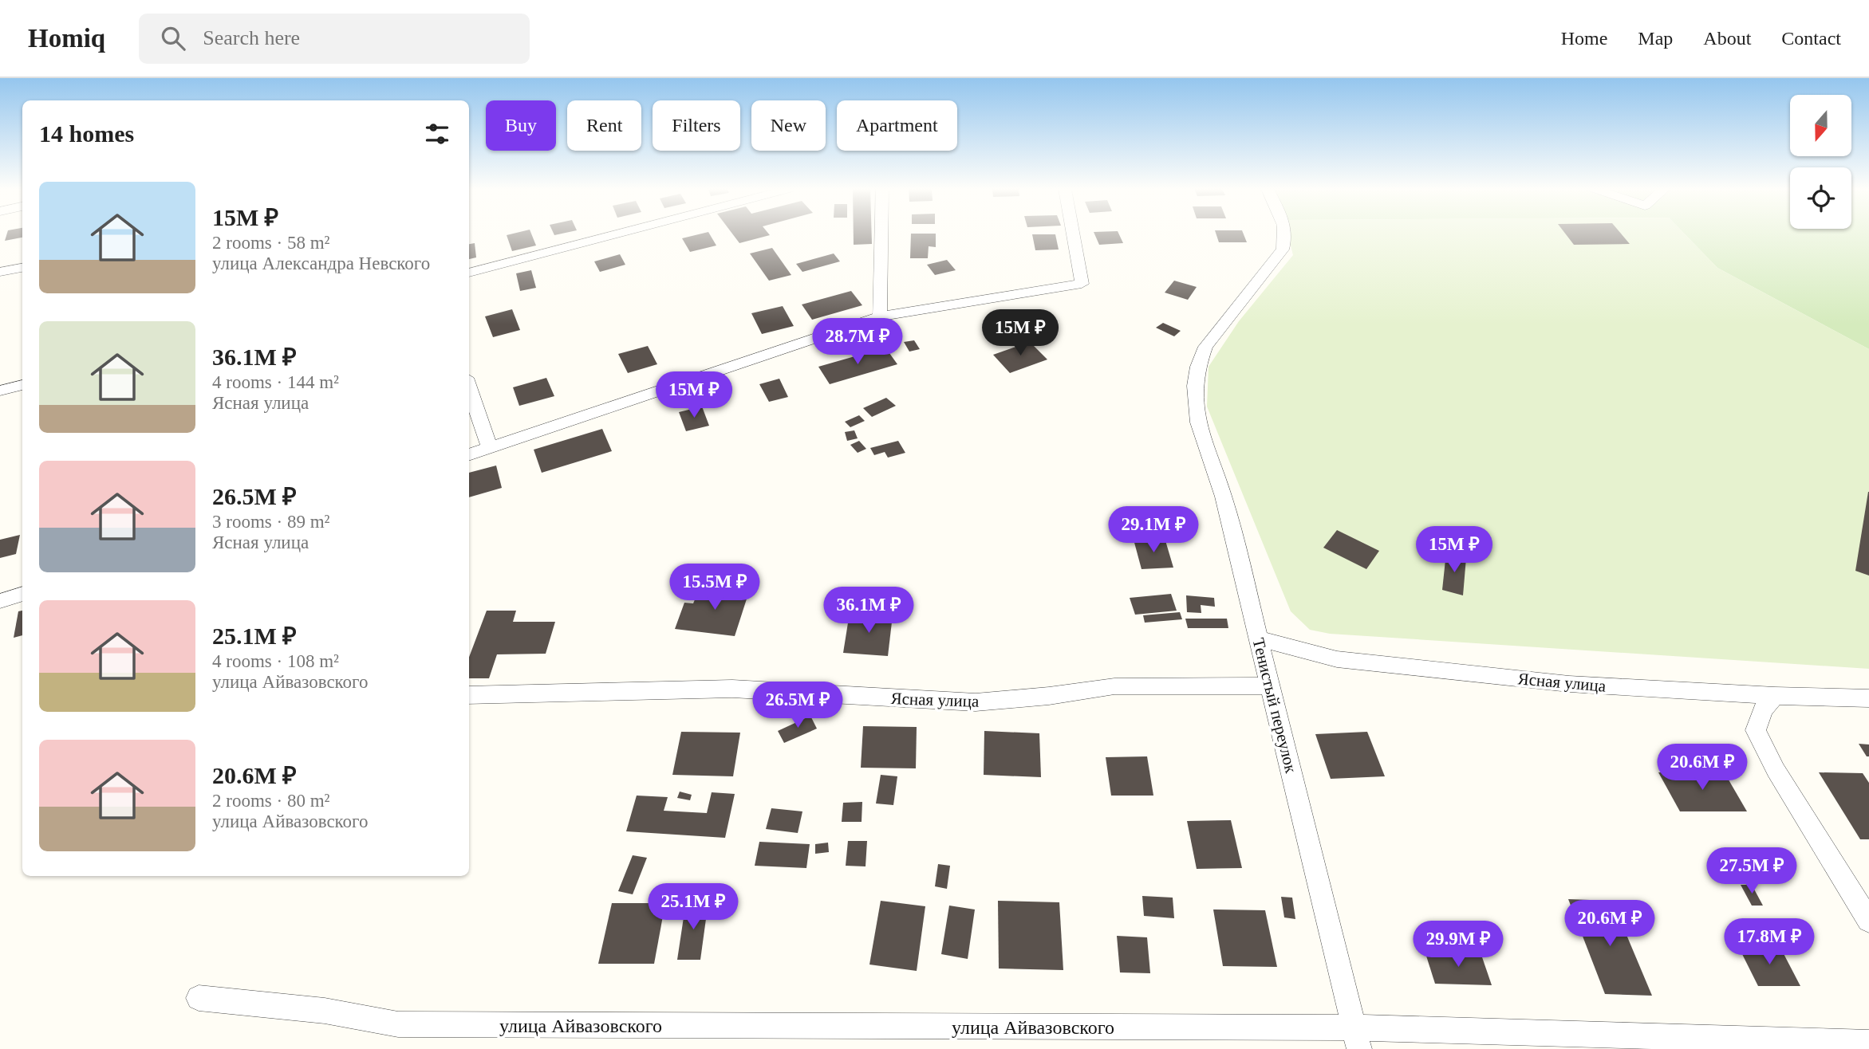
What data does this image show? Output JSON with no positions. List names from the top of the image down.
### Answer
{
  "streets": {
    "street": ["Ясная улица", "Тенистый переулок", "улица Айвазовского"]
  },
  "crossings": [
    ["Ясная улица", "Тенистый переулок"],
    ["Тенистый переулок", "улица Айвазовского"]
  ],
  "north": "bottom",
  "page": {
    "header": "Homiq",
    "search": "Search here",
    "nav": [
      "Home",
      "Map",
      "About",
      "Contact"
    ],
    "chip": [
      "Buy",
      "Rent",
      "Filters",
      "New",
      "Apartment"
    ],
    "heading": "14 homes",
    "list": [
      {
        "name": "15M ₽",
        "note": "2 rooms · 58 m² · улица Александра Невского"
      },
      {
        "name": "36.1M ₽",
        "note": "4 rooms · 144 m² · Ясная улица"
      },
      {
        "name": "26.5M ₽",
        "note": "3 rooms · 89 m² · Ясная улица"
      },
      {
        "name": "25.1M ₽",
        "note": "4 rooms · 108 m² · улица Айвазовского"
      },
      {
        "name": "20.6M ₽",
        "note": "2 rooms · 80 m² · улица Айвазовского"
      }
    ],
    "price": [
      "15M ₽",
      "28.7M ₽",
      "15M ₽",
      "29.1M ₽",
      "15M ₽",
      "15.5M ₽",
      "36.1M ₽",
      "26.5M ₽",
      "20.6M ₽",
      "27.5M ₽",
      "25.1M ₽",
      "20.6M ₽",
      "17.8M ₽",
      "29.9M ₽"
    ]
  }
}
